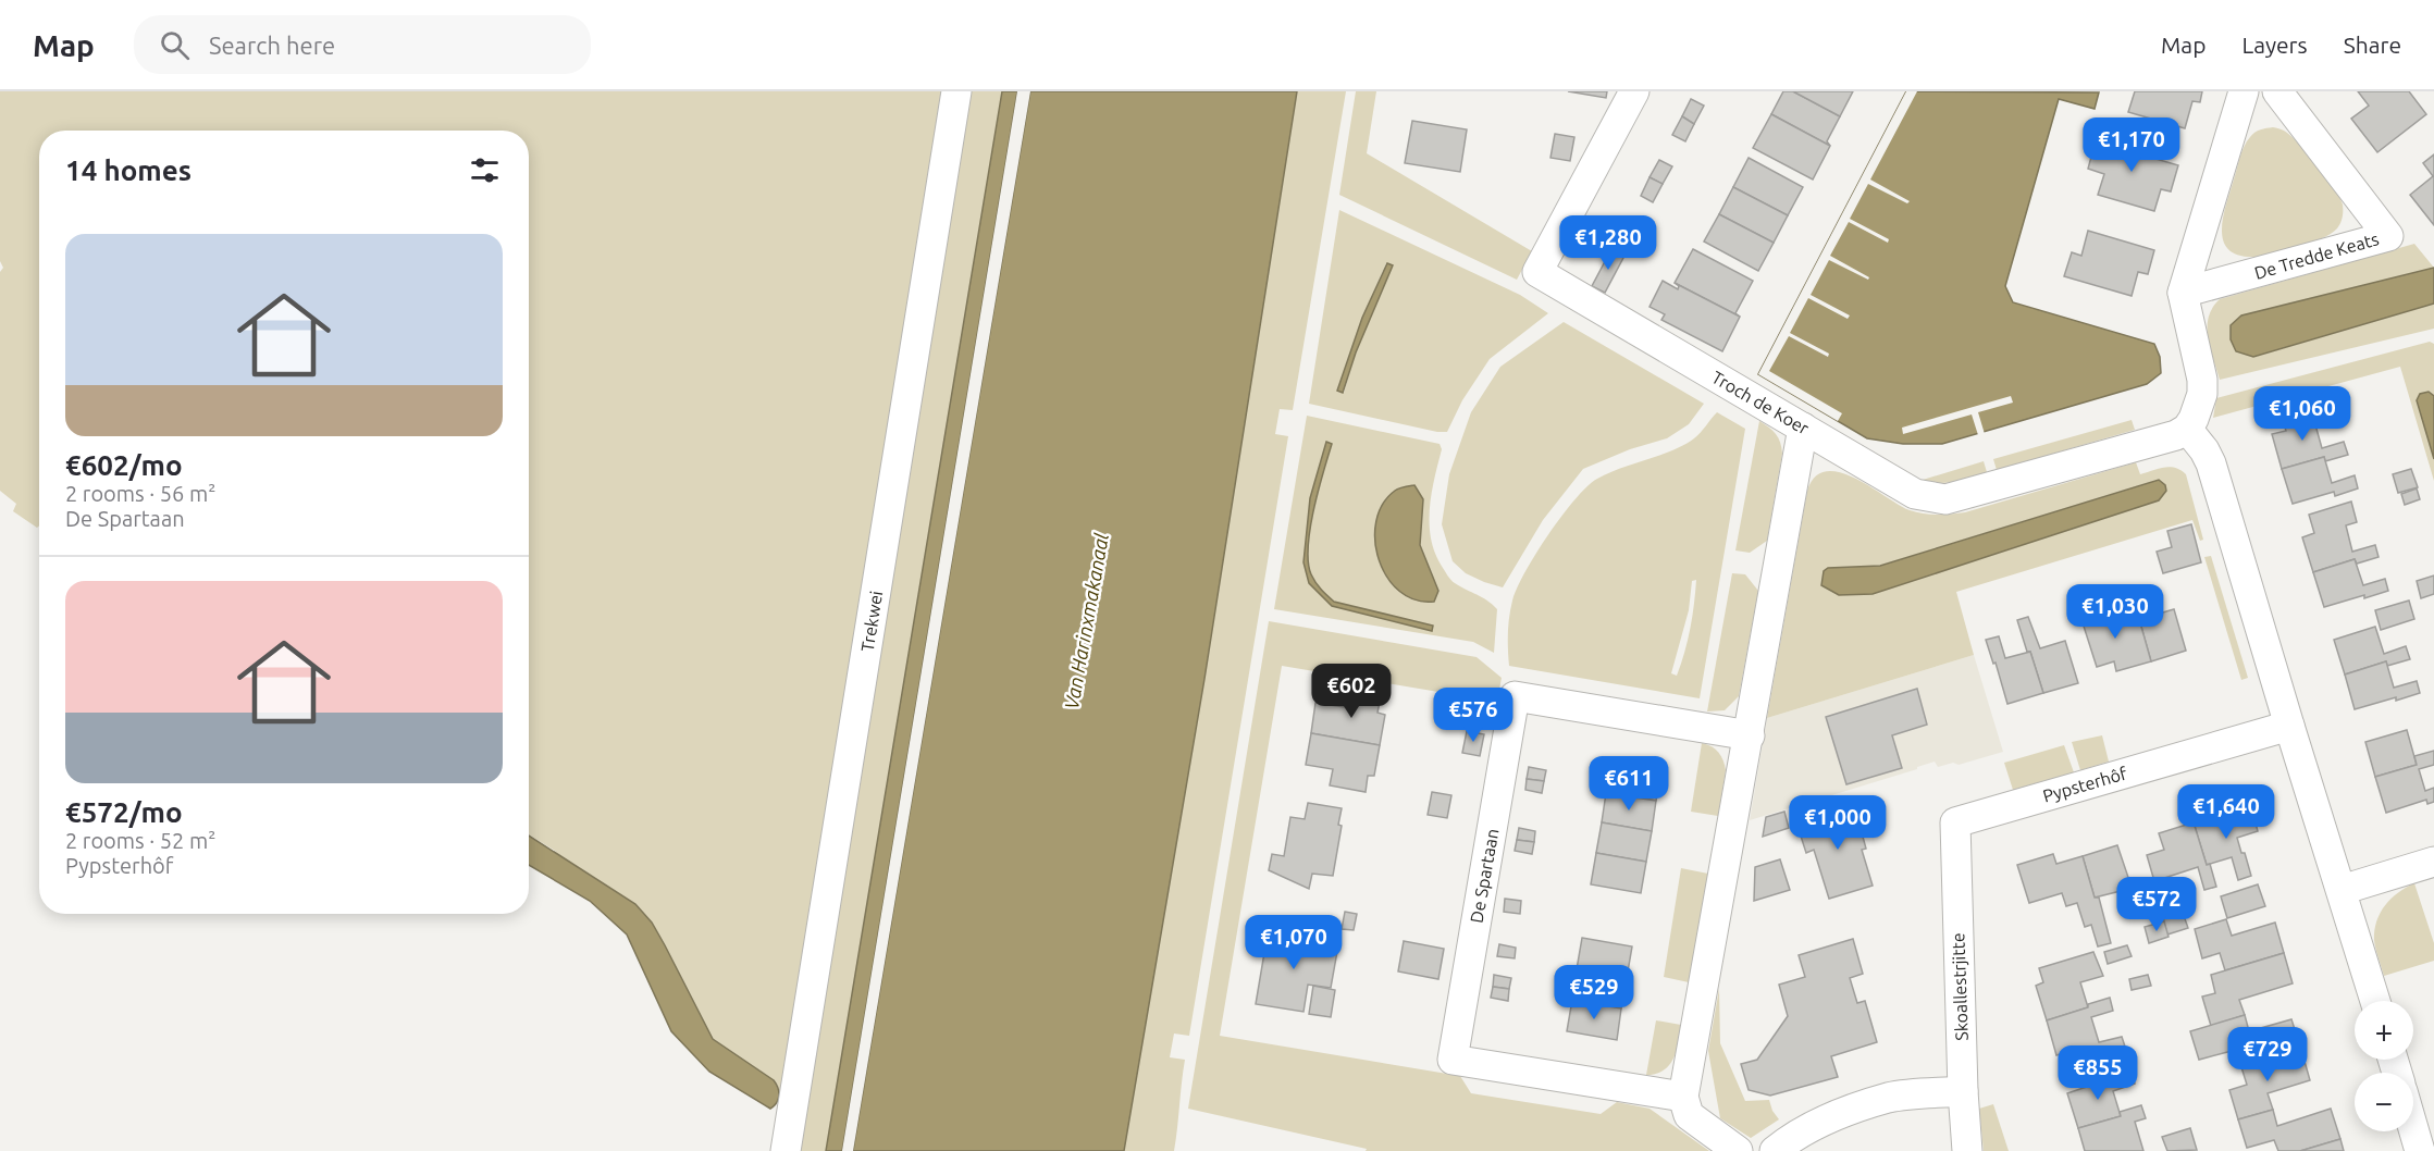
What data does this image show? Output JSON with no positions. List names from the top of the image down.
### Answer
{
  "streets": {
    "street": [
      "De Tredde Keats",
      "Troch de Koer",
      "Trekwei",
      "Pypsterhôf",
      "De Spartaan",
      "Skoallestrjitte"
    ]
  },
  "crossings": [
    ["Pypsterhôf", "Skoallestrjitte"]
  ],
  "water": ["Van Harinxmakanaal"],
  "page": {
    "header": "Map",
    "search": "Search here",
    "nav": ["Map", "Layers", "Share"],
    "price": [
      "€1,170",
      "€1,280",
      "€1,060",
      "€1,030",
      "€602",
      "€576",
      "€611",
      "€1,640",
      "€1,000",
      "€572",
      "€1,070",
      "€529",
      "€729",
      "€855"
    ],
    "heading": "14 homes",
    "list": [
      {
        "name": "€602/mo",
        "note": "2 rooms · 56 m² · De Spartaan"
      },
      {
        "name": "€572/mo",
        "note": "2 rooms · 52 m² · Pypsterhôf"
      }
    ],
    "map_buttons": ["+", "−"]
  }
}
